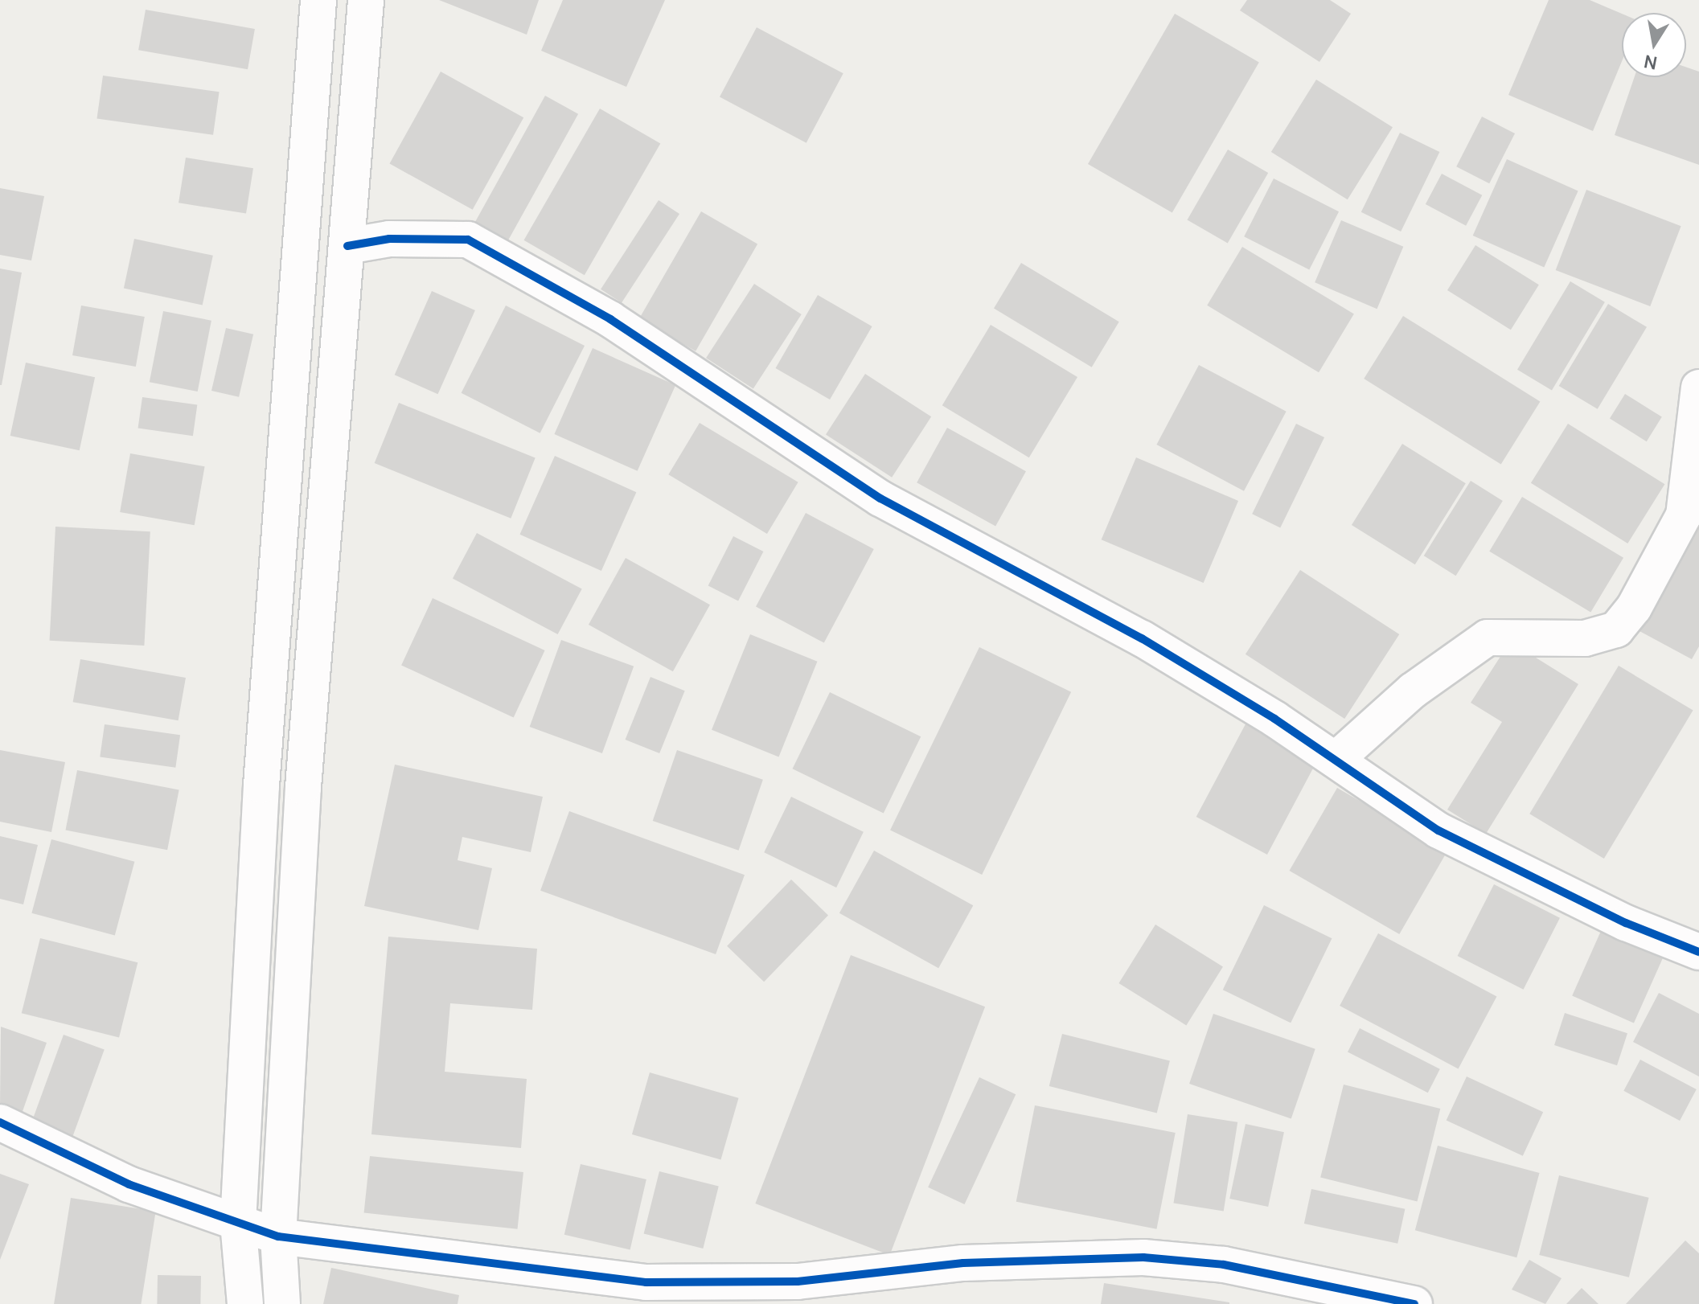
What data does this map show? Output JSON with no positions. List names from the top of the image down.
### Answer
{
  "north": "bottom"
}
